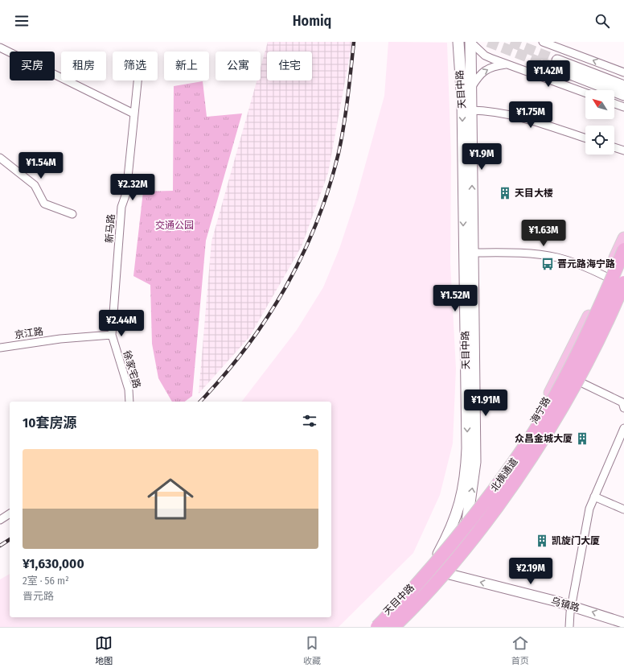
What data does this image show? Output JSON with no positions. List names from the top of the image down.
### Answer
{
  "streets": {
    "highway": ["北横通道"],
    "main road": ["天目中路", "海宁路"],
    "street": [
      "新马路",
      "京江路",
      "徐家宅路",
      "乌镇路"
    ]
  },
  "crossings": [
    ["天目中路", "海宁路"],
    ["天目中路", "乌镇路"],
    ["新马路", "京江路"],
    ["新马路", "徐家宅路"],
    ["京江路", "徐家宅路"],
    ["海宁路", "乌镇路"]
  ],
  "one_way": ["乌镇路"],
  "parks": ["交通公园"],
  "places": {
    "building": ["天目大楼", "众昌金城大厦", "凯旋门大厦"],
    "bus stop": ["晋元路海宁路"]
  },
  "north": "top left",
  "page": {
    "header": "Homiq",
    "chip": [
      "买房",
      "租房",
      "筛选",
      "新上",
      "公寓",
      "住宅"
    ],
    "price": [
      "¥1.42M",
      "¥1.75M",
      "¥1.9M",
      "¥1.54M",
      "¥2.32M",
      "¥1.63M",
      "¥1.52M",
      "¥2.44M",
      "¥1.91M",
      "¥2.19M"
    ],
    "heading": "10套房源",
    "list": [
      {
        "name": "¥1,630,000",
        "note": "2室 · 56 m² · 晋元路"
      }
    ],
    "tabs": ["地图", "收藏", "首页"]
  }
}
